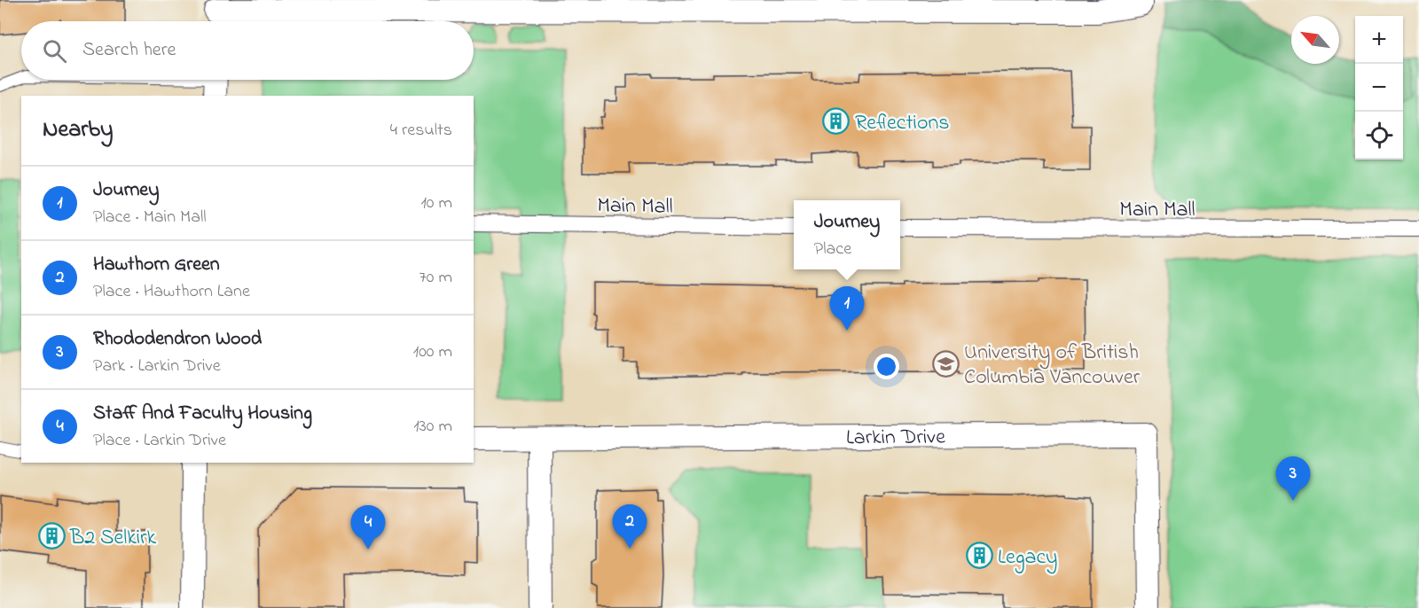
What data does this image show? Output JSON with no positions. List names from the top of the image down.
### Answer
{
  "streets": {
    "street": ["Main Mall", "Larkin Drive"]
  },
  "places": {
    "building": ["Reflections", "B2 Selkirk", "Legacy"],
    "school or university": ["University of British Columbia Vancouver"]
  },
  "north": "top left",
  "page": {
    "map_buttons": ["+", "−"],
    "search": "Search here",
    "heading": ["Nearby", "4 results"],
    "list": [
      {
        "mark": "1",
        "name": "Journey",
        "note": "Place · Main Mall",
        "value": "10 m"
      },
      {
        "mark": "2",
        "name": "Hawthorn Green",
        "note": "Place · Hawthorn Lane",
        "value": "70 m"
      },
      {
        "mark": "3",
        "name": "Rhododendron Wood",
        "note": "Park · Larkin Drive",
        "value": "100 m"
      },
      {
        "mark": "4",
        "name": "Staff And Faculty Housing",
        "note": "Place · Larkin Drive",
        "value": "130 m"
      }
    ],
    "popup": ["Journey", "Place"],
    "pins": [
      "1",
      "3",
      "2",
      "4"
    ]
  }
}
